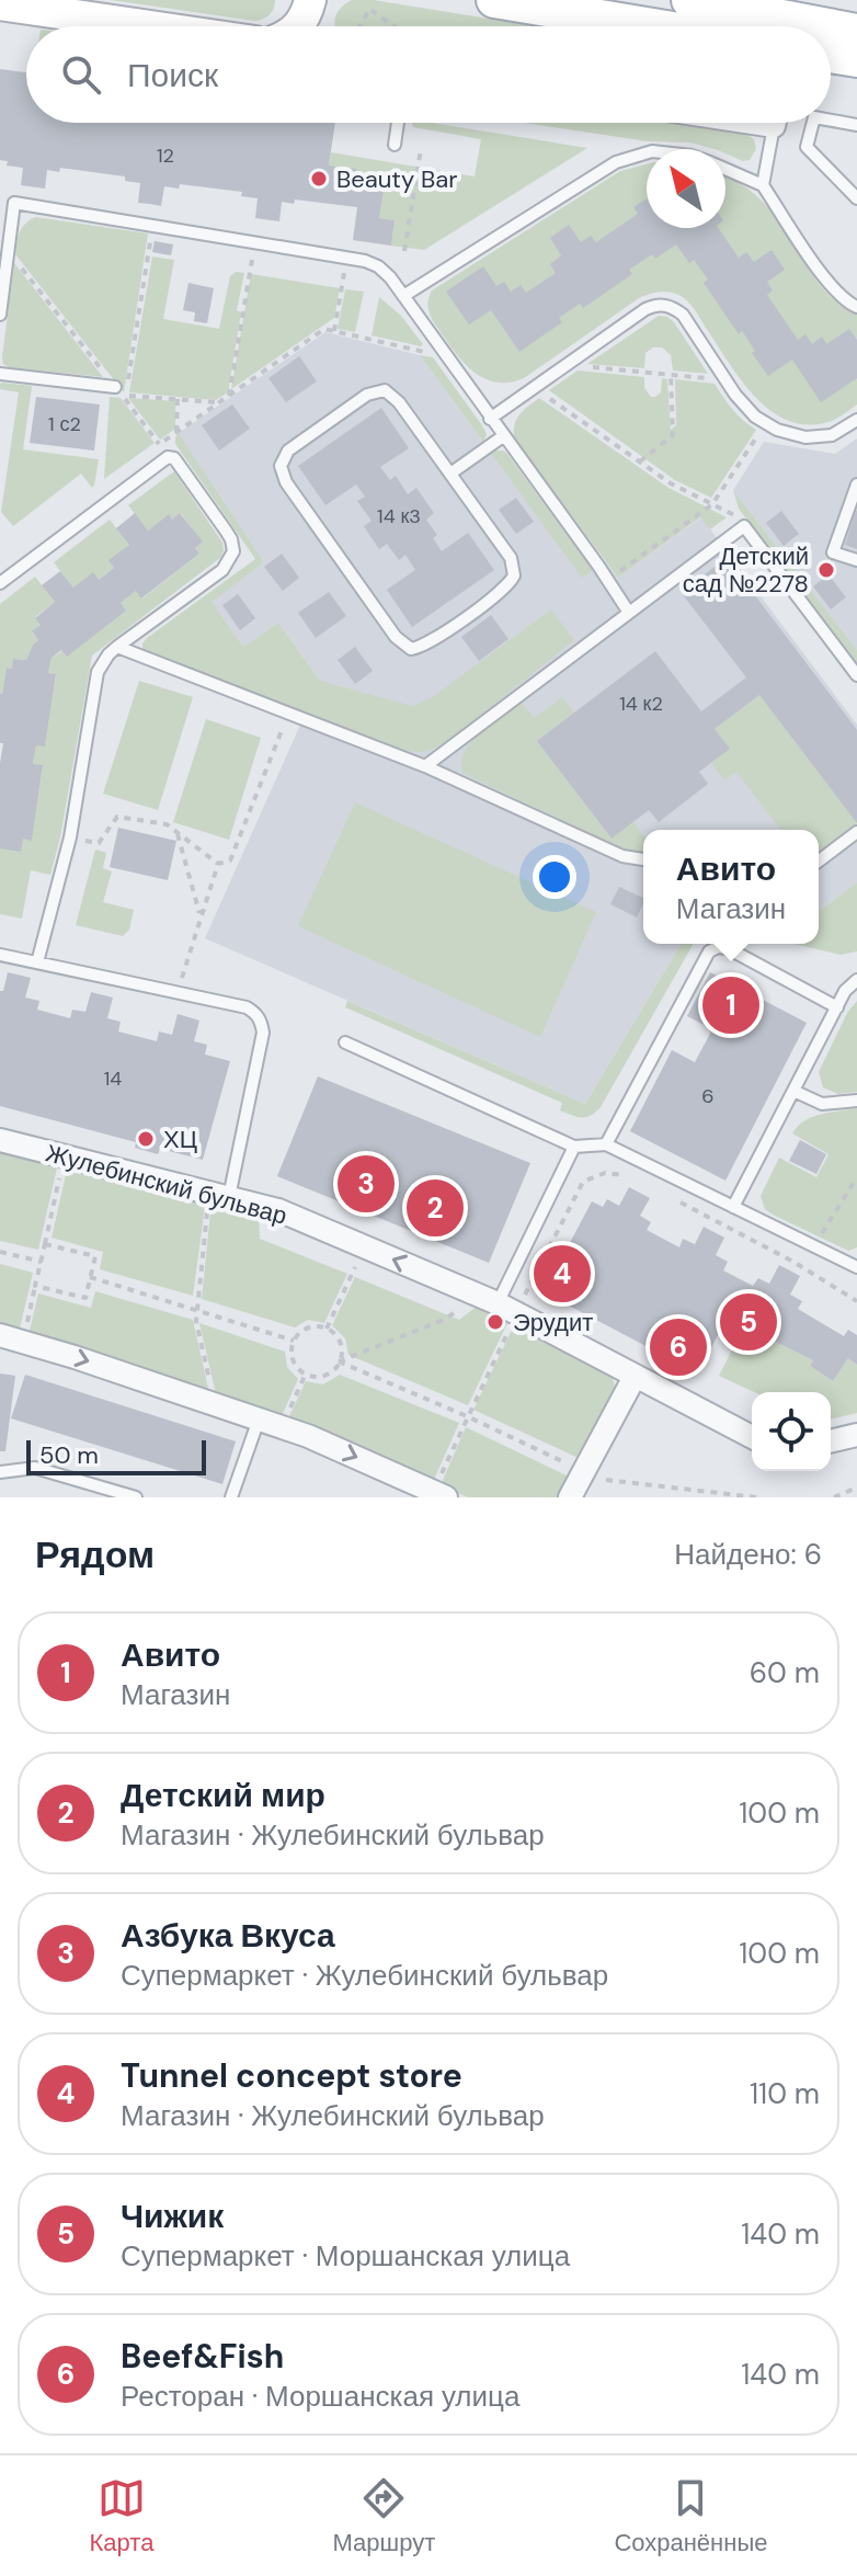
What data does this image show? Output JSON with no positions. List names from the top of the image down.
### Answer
{
  "streets": {
    "street": ["Жулебинский бульвар"]
  },
  "places": [
    "Beauty Bar",
    "Детский сад №2278",
    "ХЦ",
    "Эрудит"
  ],
  "house_numbers": [
    "12",
    "1 с2",
    "14 к3",
    "14 к2",
    "14",
    "6"
  ],
  "scale_bar": "50 m",
  "north": "top left",
  "page": {
    "search": "Поиск",
    "popup": ["Авито", "Магазин"],
    "pins": [
      "1",
      "3",
      "2",
      "4",
      "5",
      "6"
    ],
    "scale": "50 m",
    "heading": ["Рядом", "Найдено: 6"],
    "list": [
      {
        "mark": "1",
        "name": "Авито",
        "note": "Магазин",
        "value": "60 m"
      },
      {
        "mark": "2",
        "name": "Детский мир",
        "note": "Магазин · Жулебинский бульвар",
        "value": "100 m"
      },
      {
        "mark": "3",
        "name": "Азбука Вкуса",
        "note": "Супермаркет · Жулебинский бульвар",
        "value": "100 m"
      },
      {
        "mark": "4",
        "name": "Tunnel concept store",
        "note": "Магазин · Жулебинский бульвар",
        "value": "110 m"
      },
      {
        "mark": "5",
        "name": "Чижик",
        "note": "Супермаркет · Моршанская улица",
        "value": "140 m"
      },
      {
        "mark": "6",
        "name": "Beef&Fish",
        "note": "Ресторан · Моршанская улица",
        "value": "140 m"
      }
    ],
    "nav": ["Карта", "Маршрут", "Сохранённые"]
  }
}
